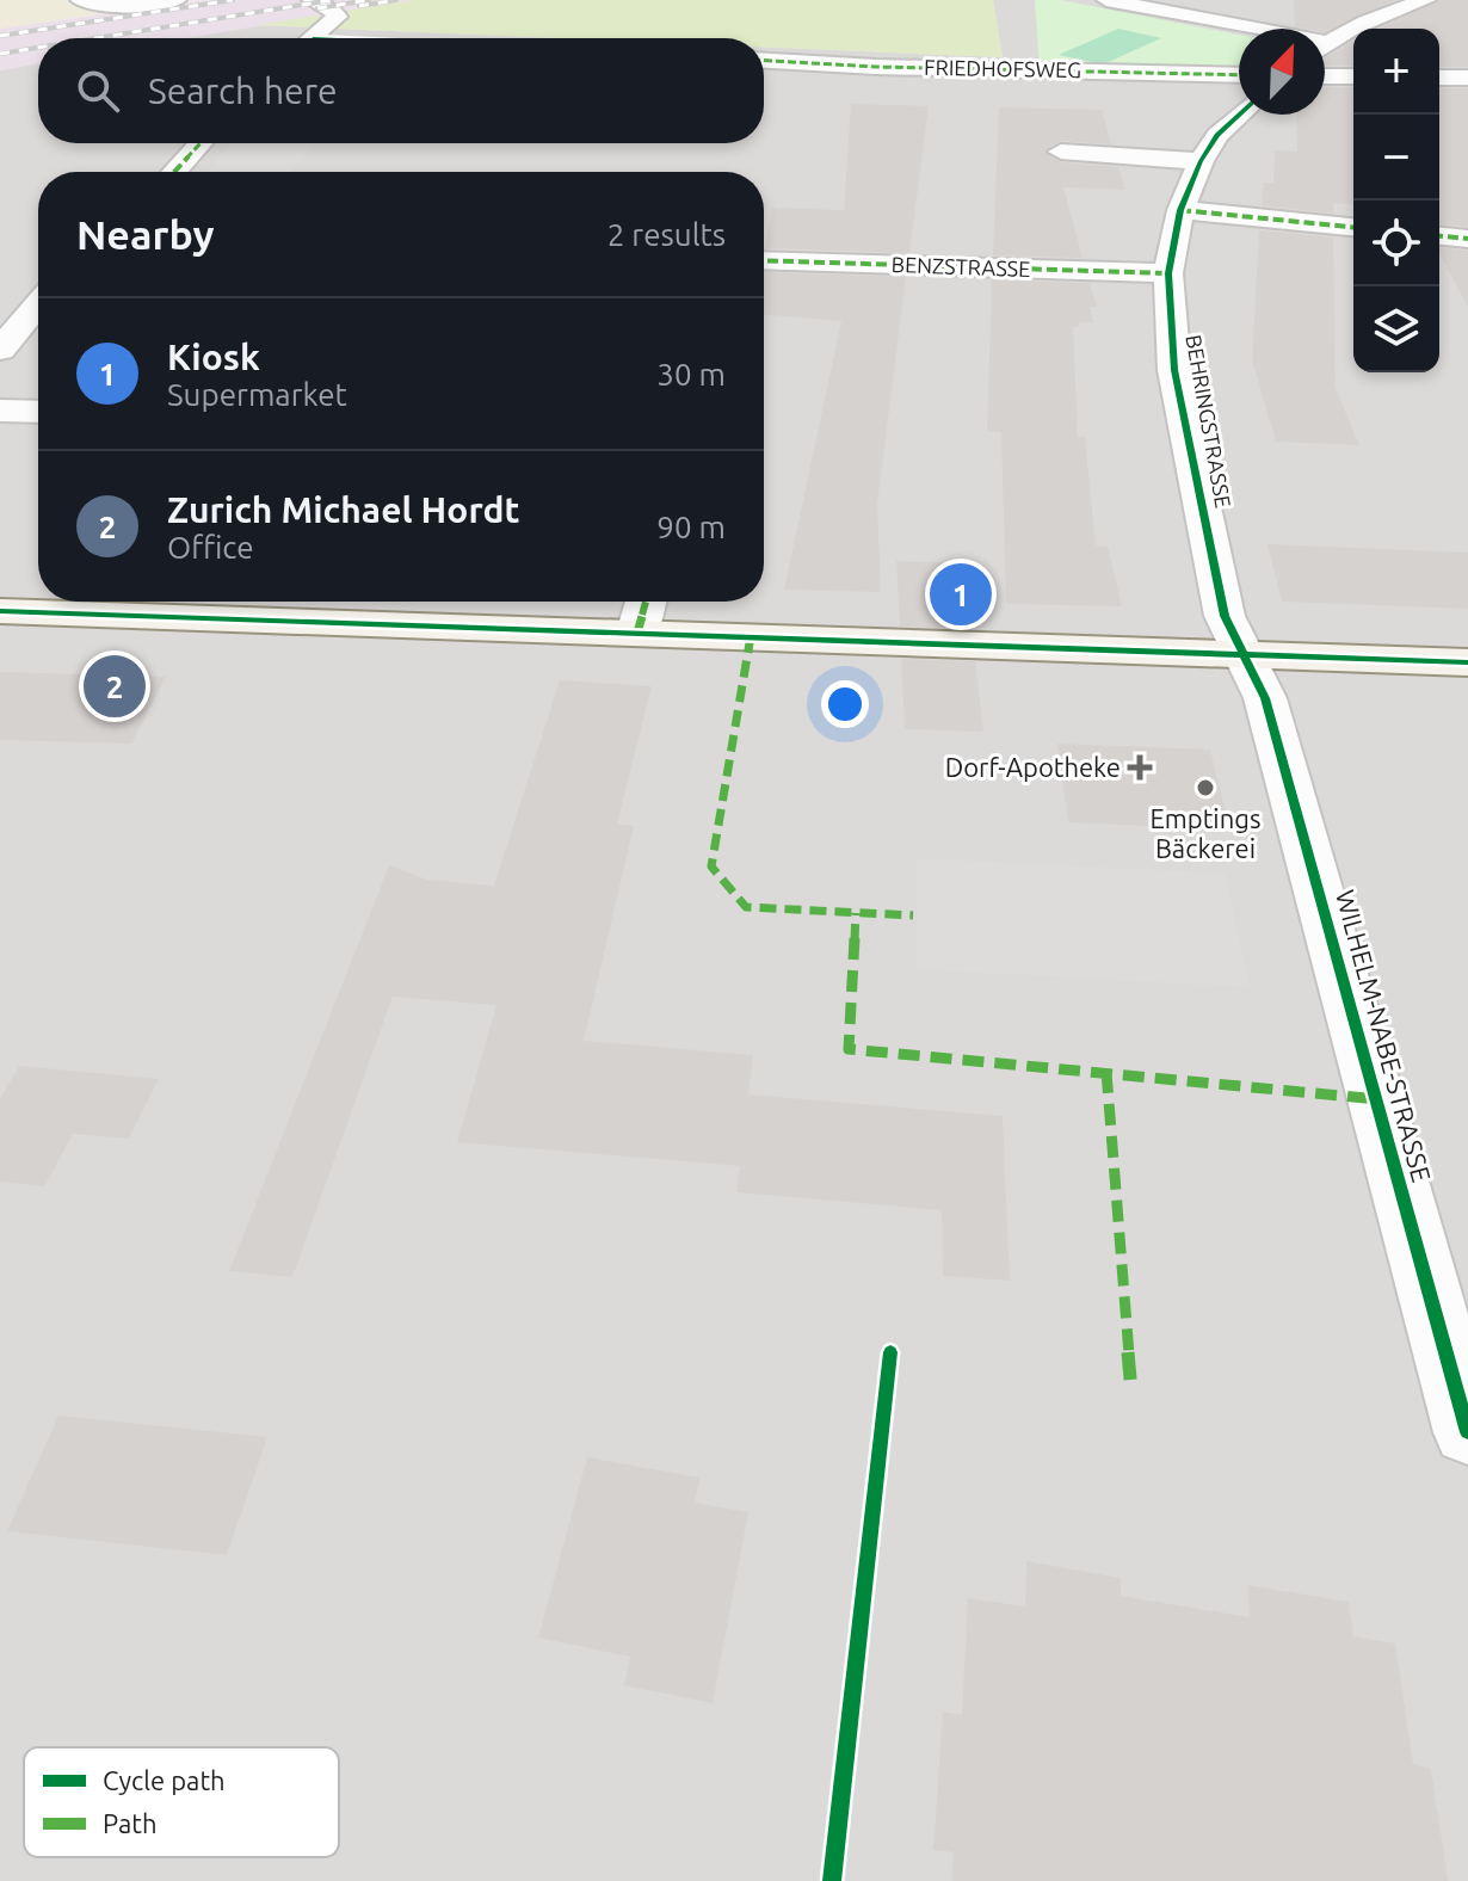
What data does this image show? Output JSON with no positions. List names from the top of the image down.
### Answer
{
  "streets": {
    "street": [
      "FRIEDHOFSWEG",
      "BENZSTRASSE",
      "BEHRINGSTRASSE",
      "WILHELM-NABE-STRASSE"
    ]
  },
  "crossings": [
    ["BENZSTRASSE", "BEHRINGSTRASSE"],
    ["BEHRINGSTRASSE", "WILHELM-NABE-STRASSE"]
  ],
  "places": {
    "health": ["Dorf-Apotheke"],
    "other": ["Emptings Bäckerei"]
  },
  "legend": ["Cycle path", "Path"],
  "north": "top right",
  "page": {
    "map_buttons": ["+", "−"],
    "search": "Search here",
    "heading": ["Nearby", "2 results"],
    "list": [
      {
        "mark": "1",
        "name": "Kiosk",
        "note": "Supermarket",
        "value": "30 m"
      },
      {
        "mark": "2",
        "name": "Zurich Michael Hordt",
        "note": "Office",
        "value": "90 m"
      }
    ],
    "pins": ["1", "2"]
  }
}
